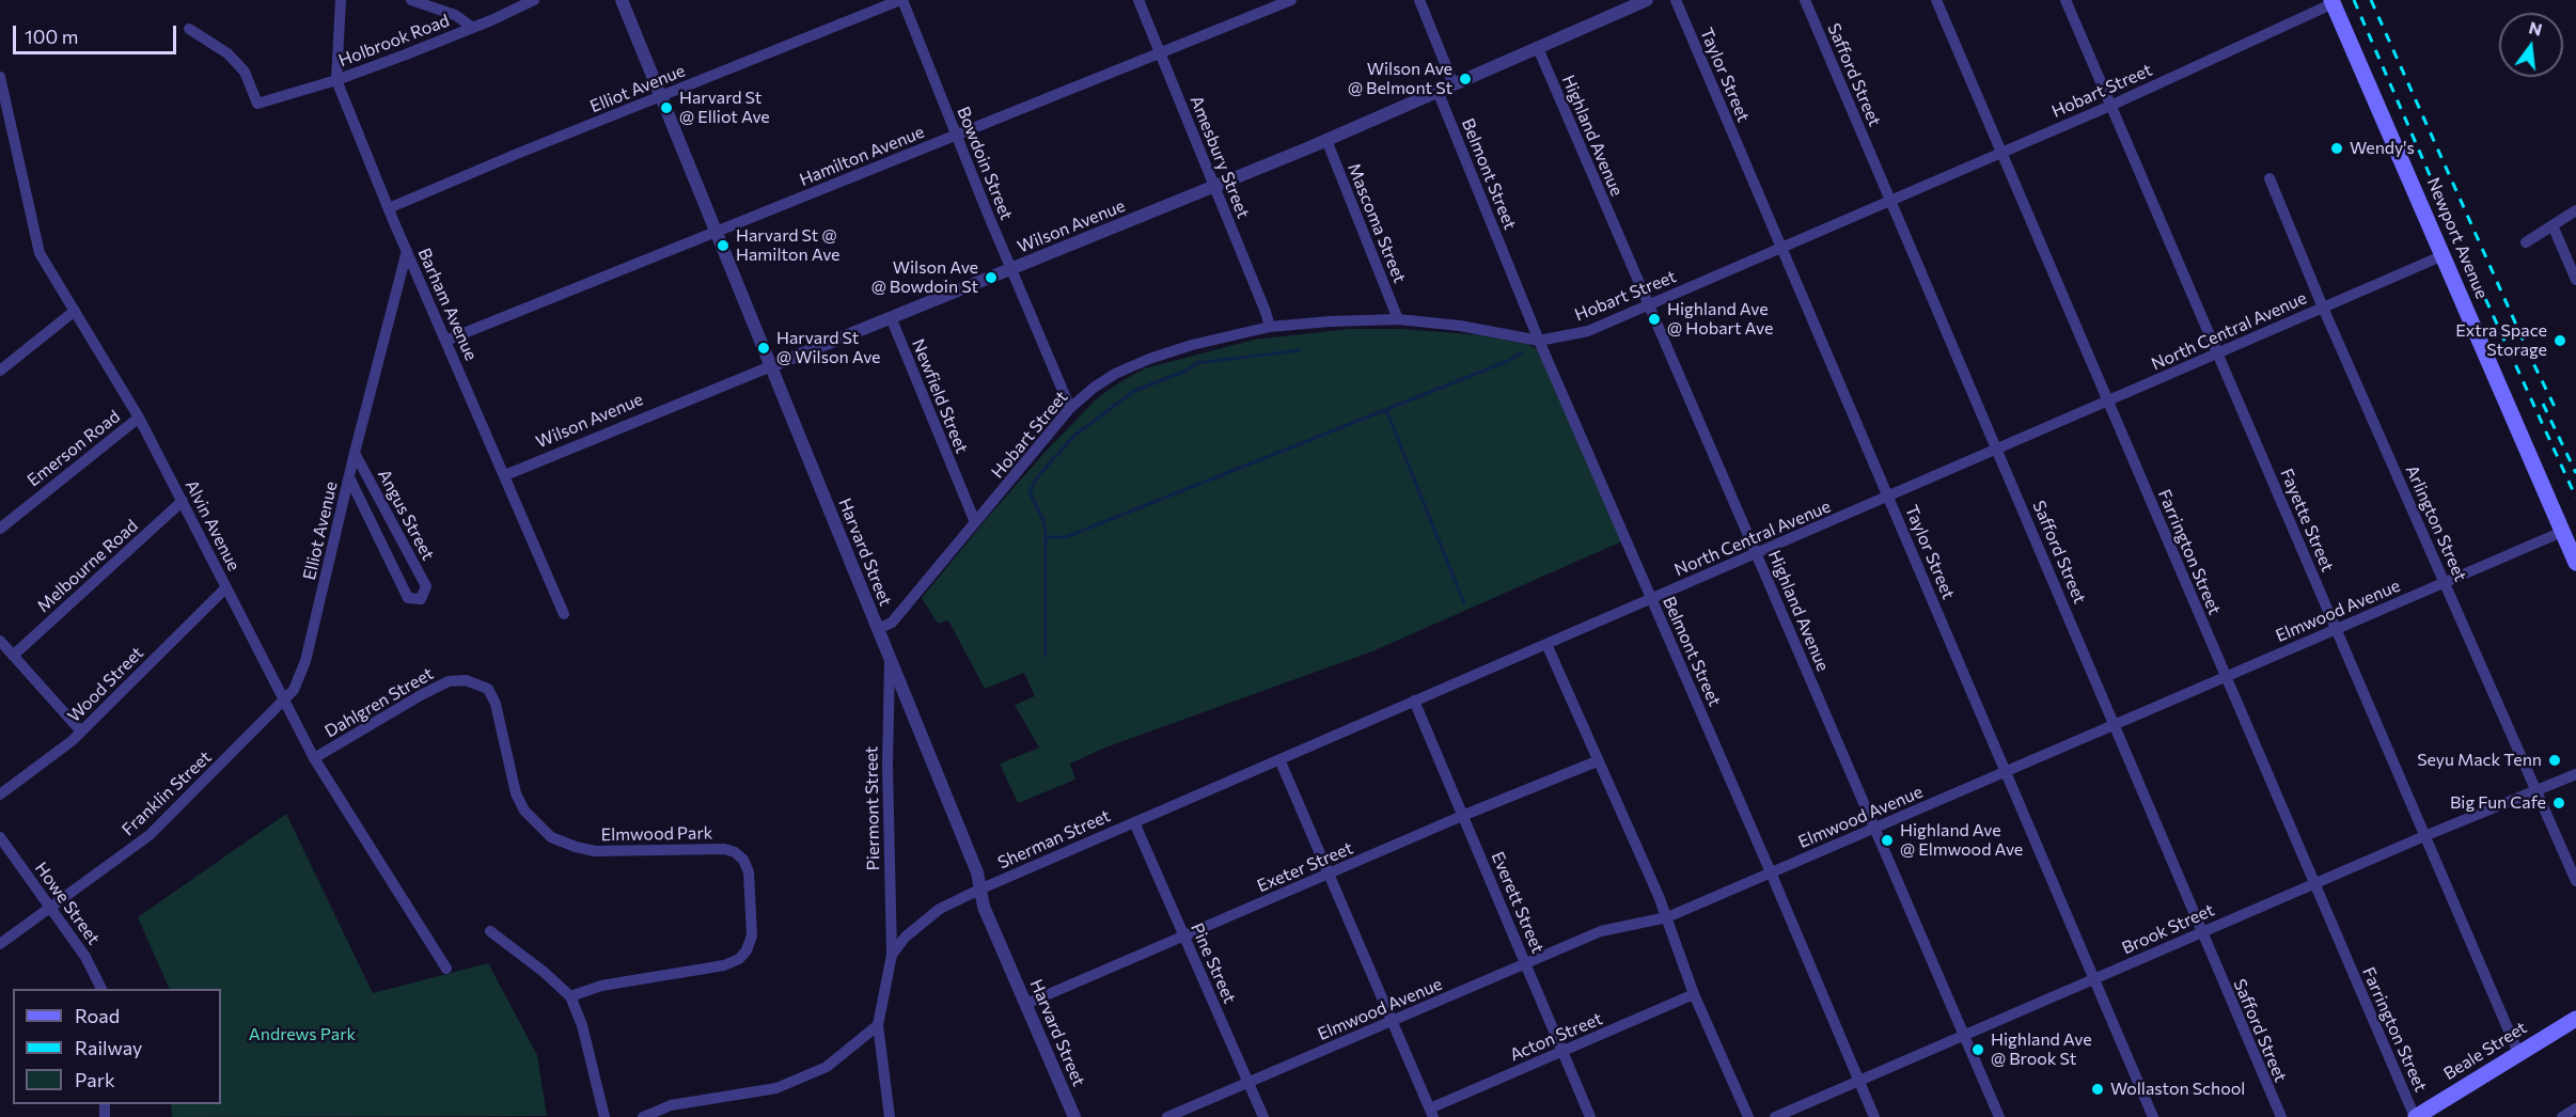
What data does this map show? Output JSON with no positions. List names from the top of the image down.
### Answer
{
  "streets": {
    "main road": ["Newport Avenue", "Beale Street"],
    "street": [
      "Holbrook Road",
      "Taylor Street",
      "Safford Street",
      "Elliot Avenue",
      "Hobart Street",
      "Highland Avenue",
      "Hamilton Avenue",
      "Amesbury Street",
      "Bowdoin Street",
      "Belmont Street",
      "Mascoma Street",
      "Wilson Avenue",
      "Barham Avenue",
      "North Central Avenue",
      "Newfield Street",
      "Emerson Road",
      "Angus Street",
      "Fayette Street",
      "Arlington Street",
      "Alvin Avenue",
      "Harvard Street",
      "Farrington Street",
      "Melbourne Road",
      "Elmwood Avenue",
      "Wood Street",
      "Dahlgren Street",
      "Franklin Street",
      "Piermont Street",
      "Elmwood Park",
      "Sherman Street",
      "Exeter Street",
      "Everett Street",
      "Howe Street",
      "Brook Street",
      "Pine Street",
      "Acton Street"
    ]
  },
  "crossings": [
    ["Holbrook Road", "Barham Avenue"],
    ["Taylor Street", "Hobart Street"],
    ["Taylor Street", "North Central Avenue"],
    ["Taylor Street", "Elmwood Avenue"],
    ["Taylor Street", "Brook Street"],
    ["Safford Street", "Hobart Street"],
    ["Safford Street", "North Central Avenue"],
    ["Safford Street", "Elmwood Avenue"],
    ["Safford Street", "Brook Street"],
    ["Elliot Avenue", "Bowdoin Street"],
    ["Elliot Avenue", "Barham Avenue"],
    ["Elliot Avenue", "Angus Street"],
    ["Elliot Avenue", "Alvin Avenue"],
    ["Elliot Avenue", "Harvard Street"],
    ["Elliot Avenue", "Franklin Street"],
    ["Hobart Street", "Highland Avenue"],
    ["Hobart Street", "Amesbury Street"],
    ["Hobart Street", "Bowdoin Street"],
    ["Hobart Street", "Belmont Street"],
    ["Hobart Street", "Mascoma Street"],
    ["Hobart Street", "Newport Avenue"],
    ["Hobart Street", "Newfield Street"],
    ["Hobart Street", "Fayette Street"],
    ["Hobart Street", "Harvard Street"],
    ["Hobart Street", "Farrington Street"],
    ["Highland Avenue", "Wilson Avenue"],
    ["Highland Avenue", "North Central Avenue"],
    ["Highland Avenue", "Elmwood Avenue"],
    ["Highland Avenue", "Brook Street"],
    ["Hamilton Avenue", "Amesbury Street"],
    ["Hamilton Avenue", "Bowdoin Street"],
    ["Hamilton Avenue", "Barham Avenue"],
    ["Hamilton Avenue", "Harvard Street"],
    ["Amesbury Street", "Wilson Avenue"],
    ["Bowdoin Street", "Wilson Avenue"],
    ["Belmont Street", "Wilson Avenue"],
    ["Belmont Street", "North Central Avenue"],
    ["Belmont Street", "Elmwood Avenue"],
    ["Belmont Street", "Brook Street"],
    ["Mascoma Street", "Wilson Avenue"],
    ["Wilson Avenue", "Barham Avenue"],
    ["Wilson Avenue", "Newfield Street"],
    ["Wilson Avenue", "Harvard Street"],
    ["Newport Avenue", "North Central Avenue"],
    ["Newport Avenue", "Elmwood Avenue"],
    ["North Central Avenue", "Fayette Street"],
    ["North Central Avenue", "Arlington Street"],
    ["North Central Avenue", "Farrington Street"],
    ["North Central Avenue", "Sherman Street"],
    ["Emerson Road", "Alvin Avenue"],
    ["Fayette Street", "Elmwood Avenue"],
    ["Fayette Street", "Brook Street"],
    ["Fayette Street", "Beale Street"],
    ["Arlington Street", "Elmwood Avenue"],
    ["Arlington Street", "Brook Street"],
    ["Alvin Avenue", "Melbourne Road"],
    ["Alvin Avenue", "Wood Street"],
    ["Alvin Avenue", "Dahlgren Street"],
    ["Alvin Avenue", "Franklin Street"],
    ["Harvard Street", "Piermont Street"],
    ["Harvard Street", "Sherman Street"],
    ["Harvard Street", "Exeter Street"],
    ["Farrington Street", "Elmwood Avenue"],
    ["Farrington Street", "Brook Street"],
    ["Farrington Street", "Beale Street"],
    ["Elmwood Avenue", "Everett Street"],
    ["Elmwood Avenue", "Pine Street"],
    ["Dahlgren Street", "Elmwood Park"],
    ["Franklin Street", "Howe Street"],
    ["Piermont Street", "Sherman Street"],
    ["Sherman Street", "Everett Street"],
    ["Sherman Street", "Pine Street"],
    ["Exeter Street", "Everett Street"],
    ["Exeter Street", "Pine Street"],
    ["Everett Street", "Acton Street"]
  ],
  "parks": ["Andrews Park"],
  "places": [
    "Wilson Ave @ Belmont St",
    "Harvard St @ Elliot Ave",
    "Wendy's",
    "Harvard St @ Hamilton Ave",
    "Wilson Ave @ Bowdoin St",
    "Highland Ave @ Hobart Ave",
    "Extra Space Storage",
    "Harvard St @ Wilson Ave",
    "Seyu Mack Tenn",
    "Big Fun Cafe",
    "Highland Ave @ Elmwood Ave",
    "Highland Ave @ Brook St",
    "Wollaston School"
  ],
  "legend": ["Road", "Railway", "Park"],
  "scale_bar": "100 m",
  "north": "top"
}
